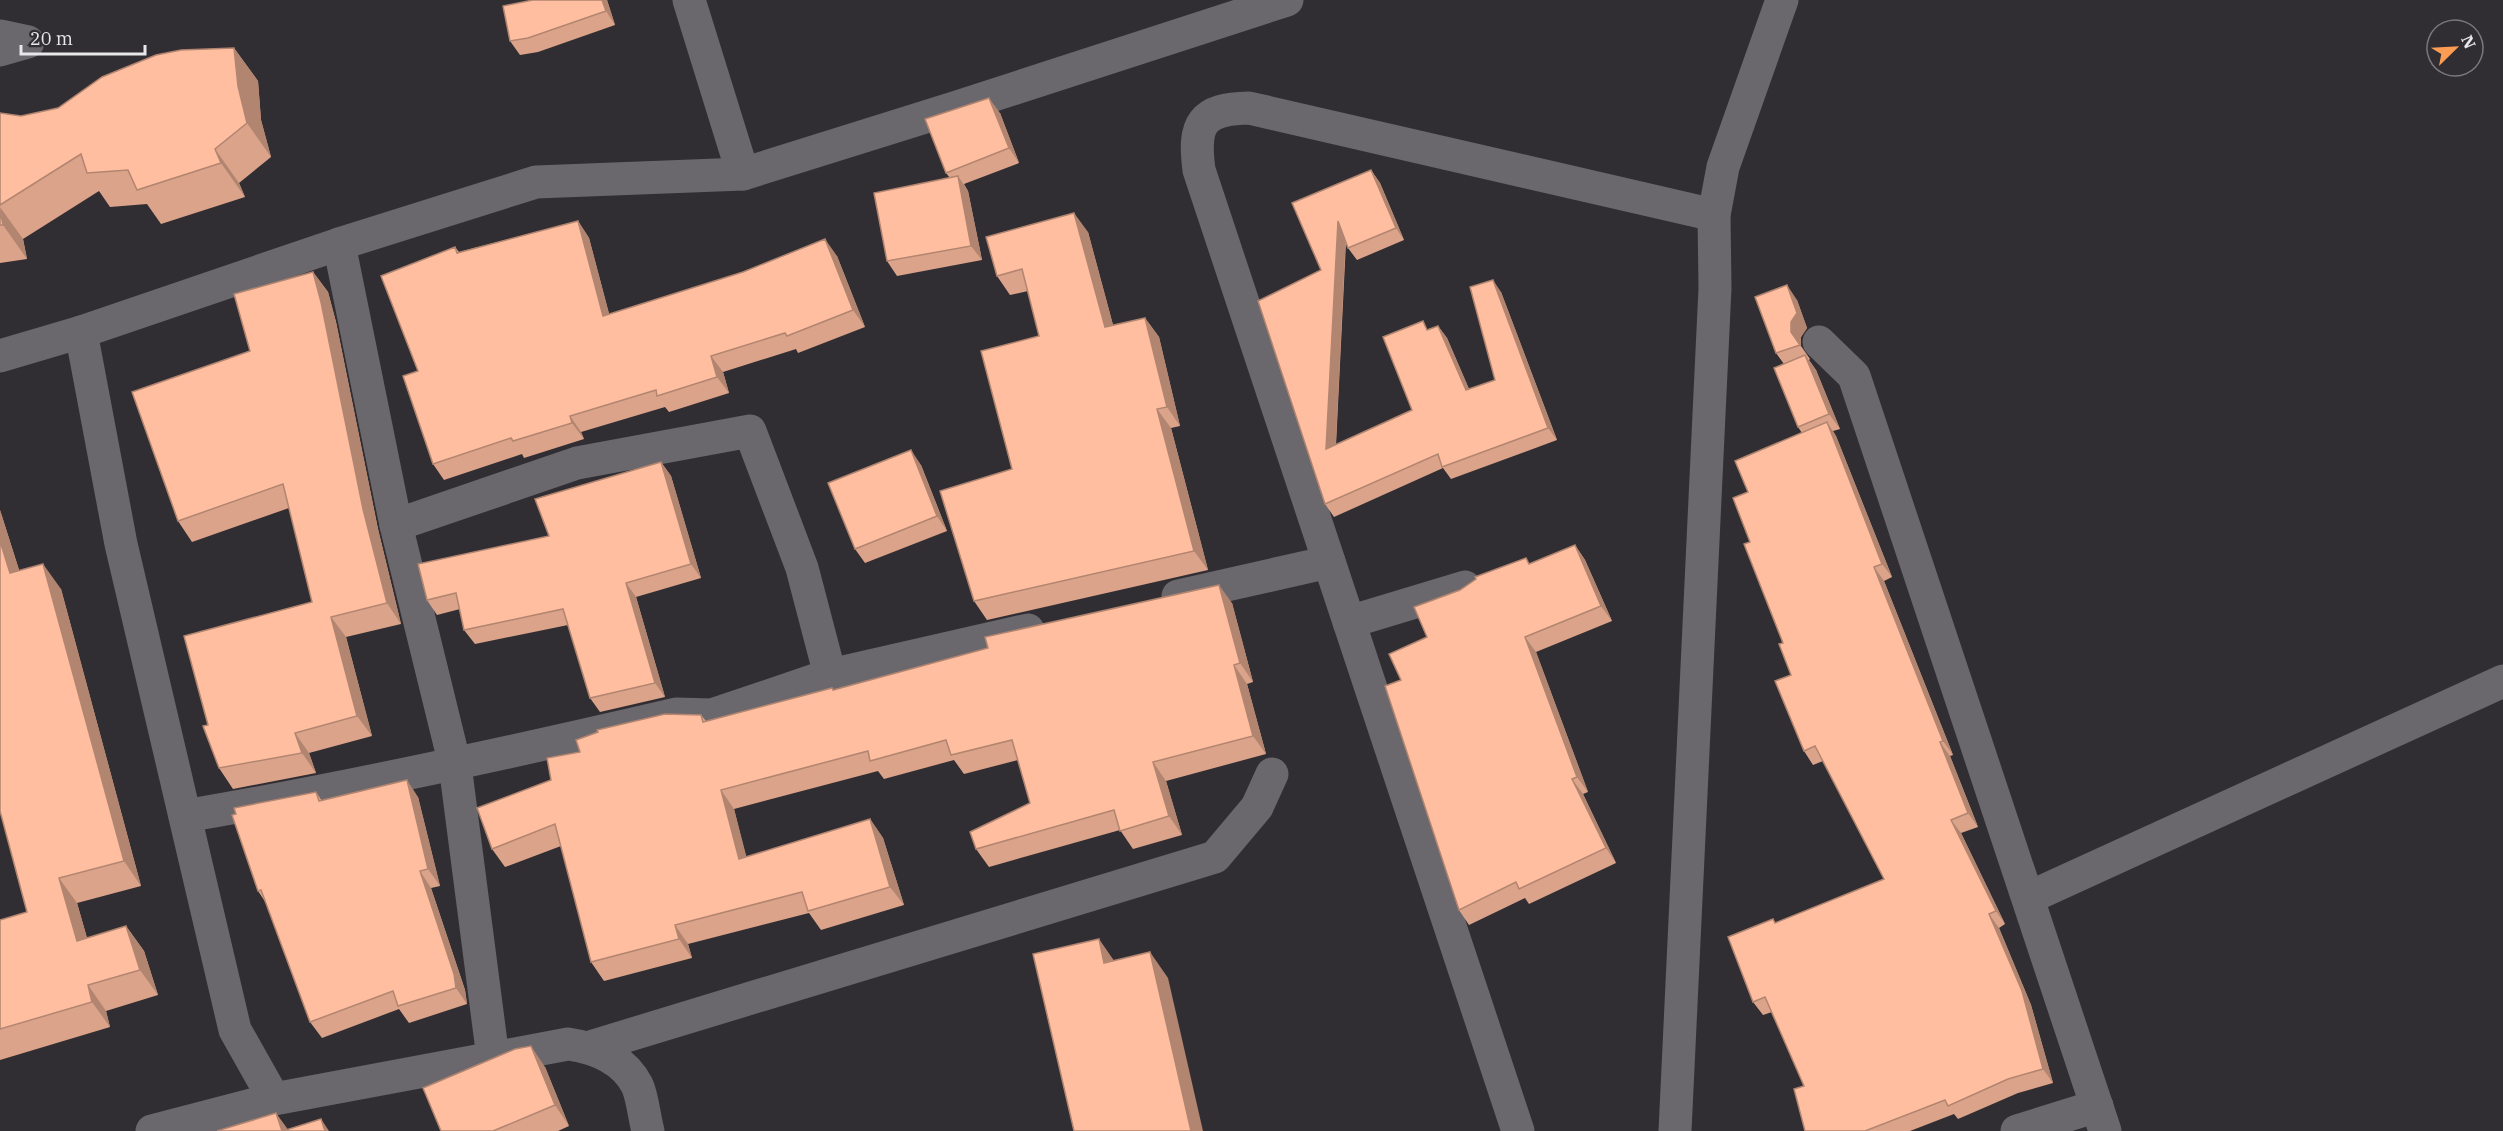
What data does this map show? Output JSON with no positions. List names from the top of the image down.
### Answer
{
  "scale_bar": "20 m",
  "north": "top right"
}
